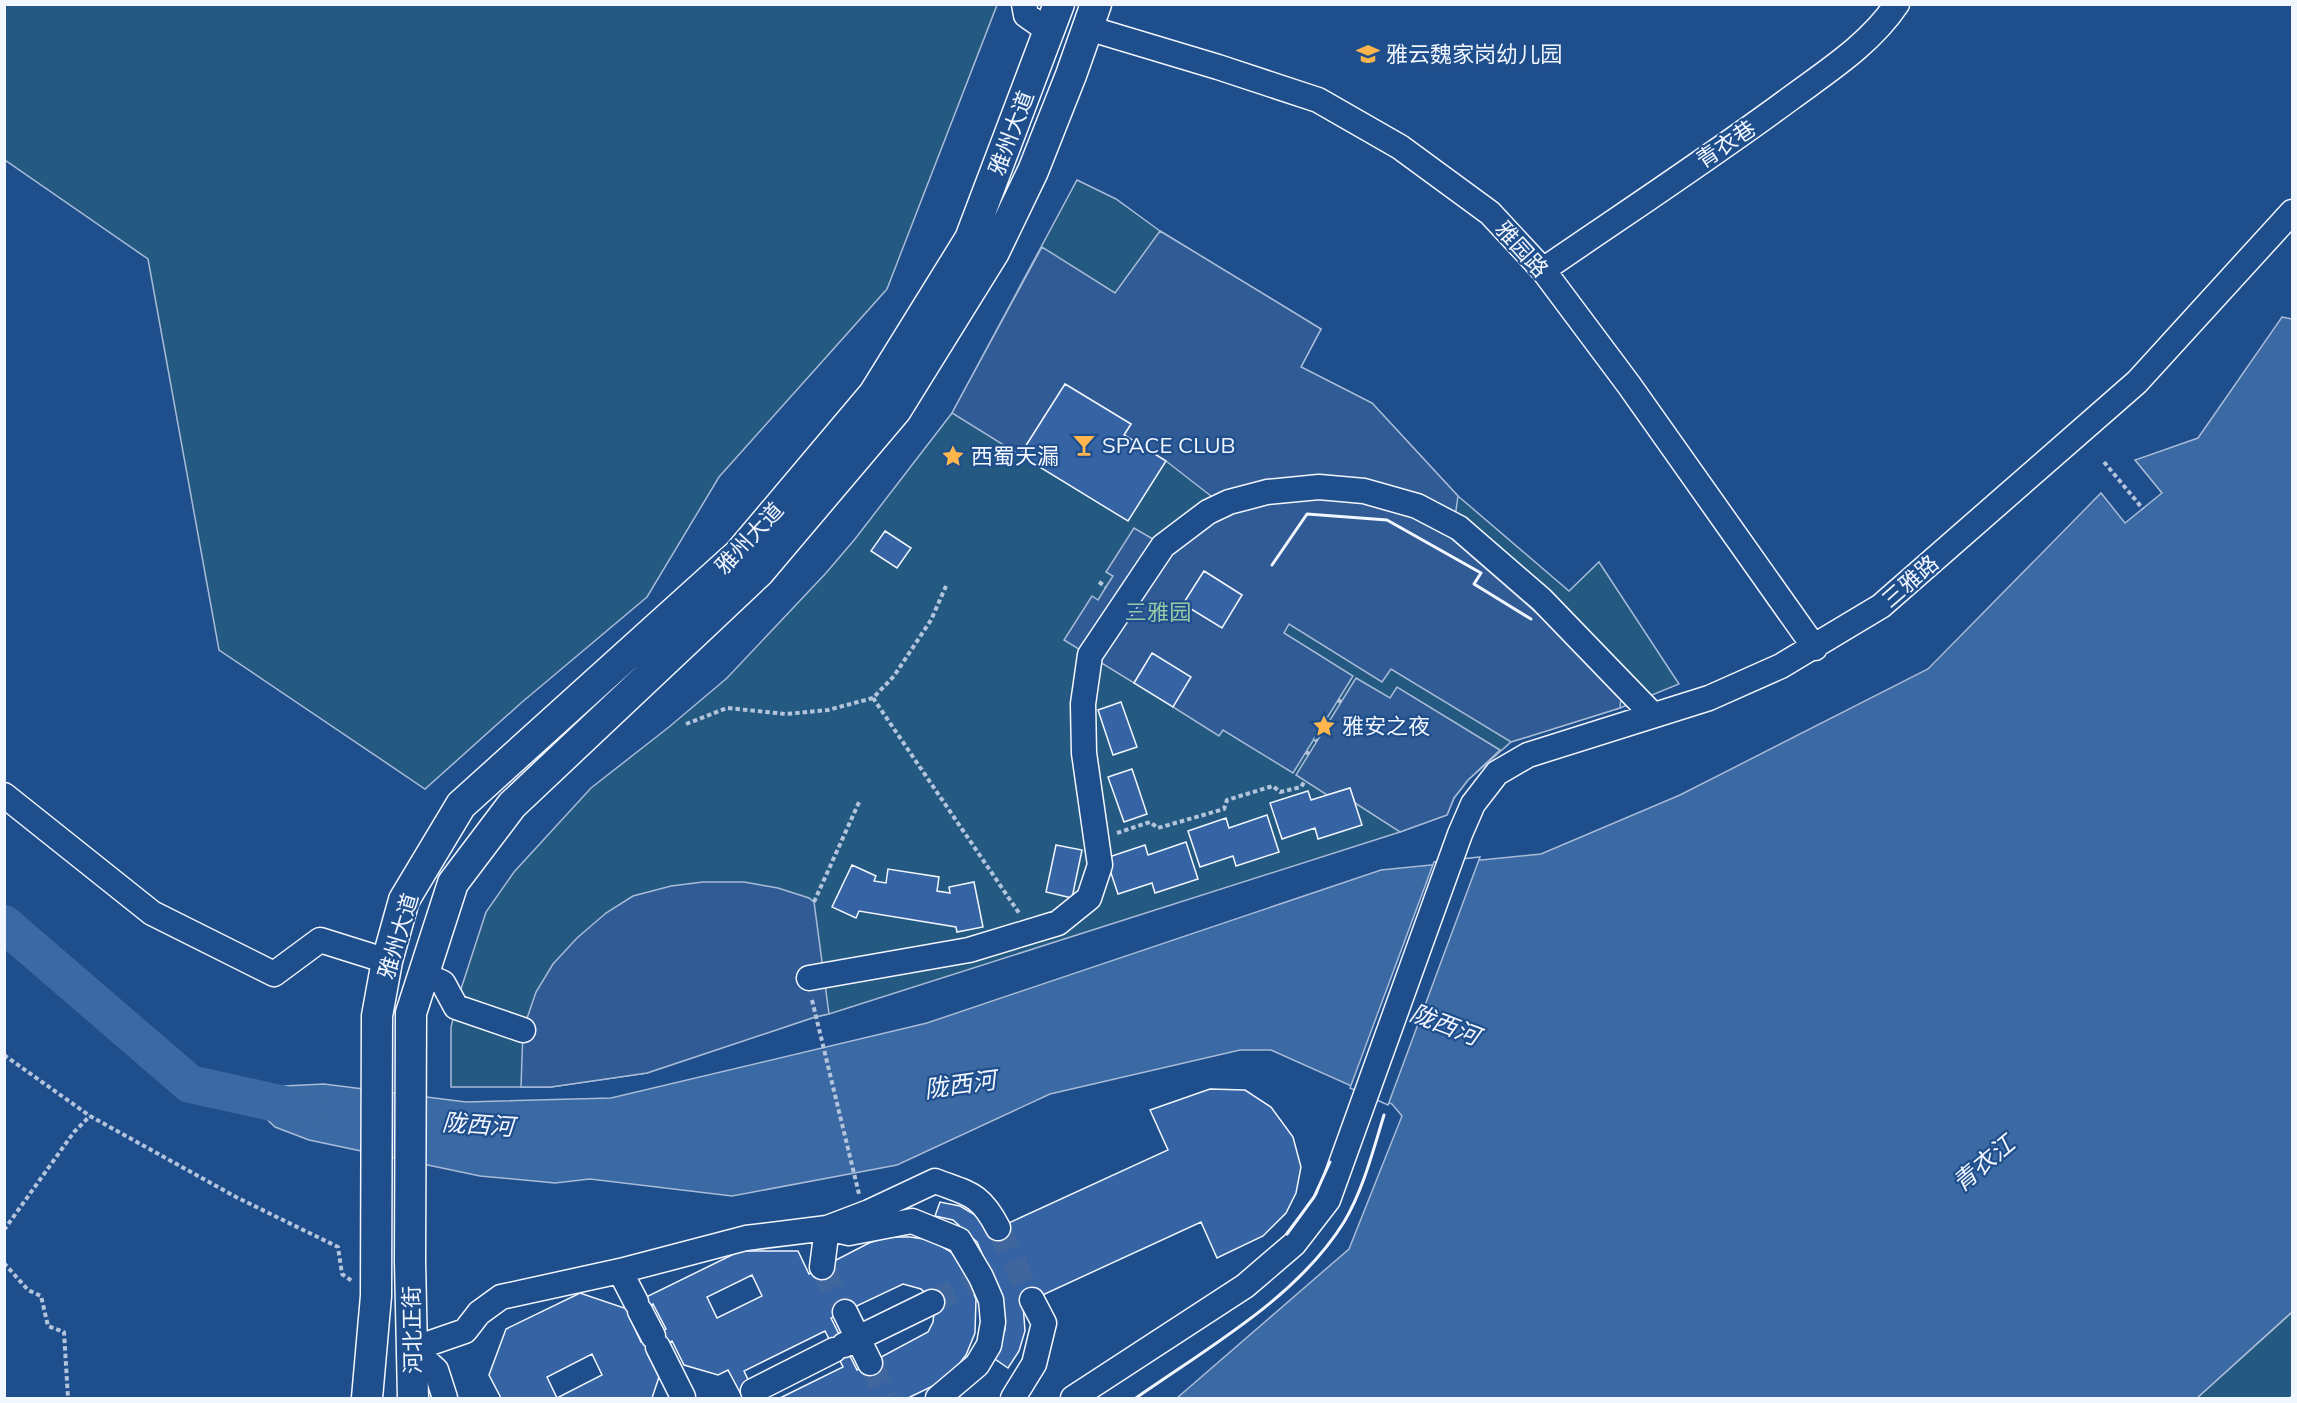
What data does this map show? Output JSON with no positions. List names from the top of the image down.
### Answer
{
  "streets": {
    "main road": ["雅州大道", "河北正街"],
    "street": ["青衣巷", "雅园路", "三雅路"]
  },
  "crossings": [
    ["雅州大道", "雅园路"],
    ["雅州大道", "河北正街"],
    ["青衣巷", "雅园路"],
    ["雅园路", "三雅路"]
  ],
  "water": ["陇西河", "青衣江"],
  "parks": ["三雅园"],
  "places": {
    "school or university": ["雅云魏家岗幼儿园"],
    "bar": ["SPACE CLUB"],
    "place": ["西蜀天漏", "雅安之夜"]
  }
}
